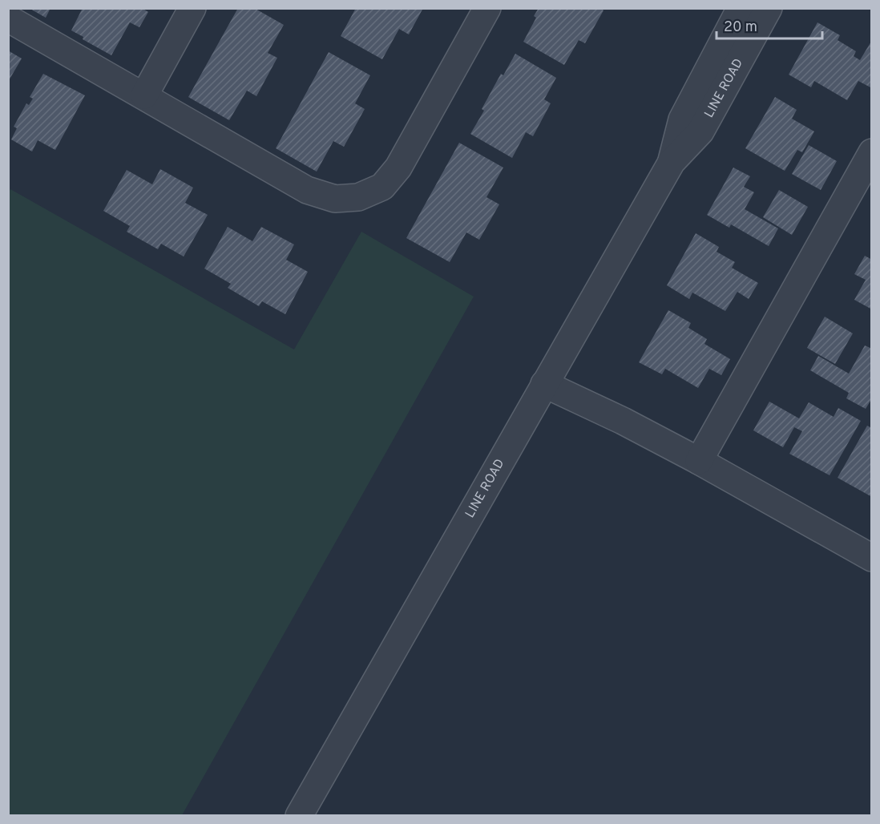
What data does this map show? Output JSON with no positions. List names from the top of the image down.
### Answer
{
  "streets": {
    "street": ["LINE ROAD"]
  },
  "scale_bar": "20 m"
}
